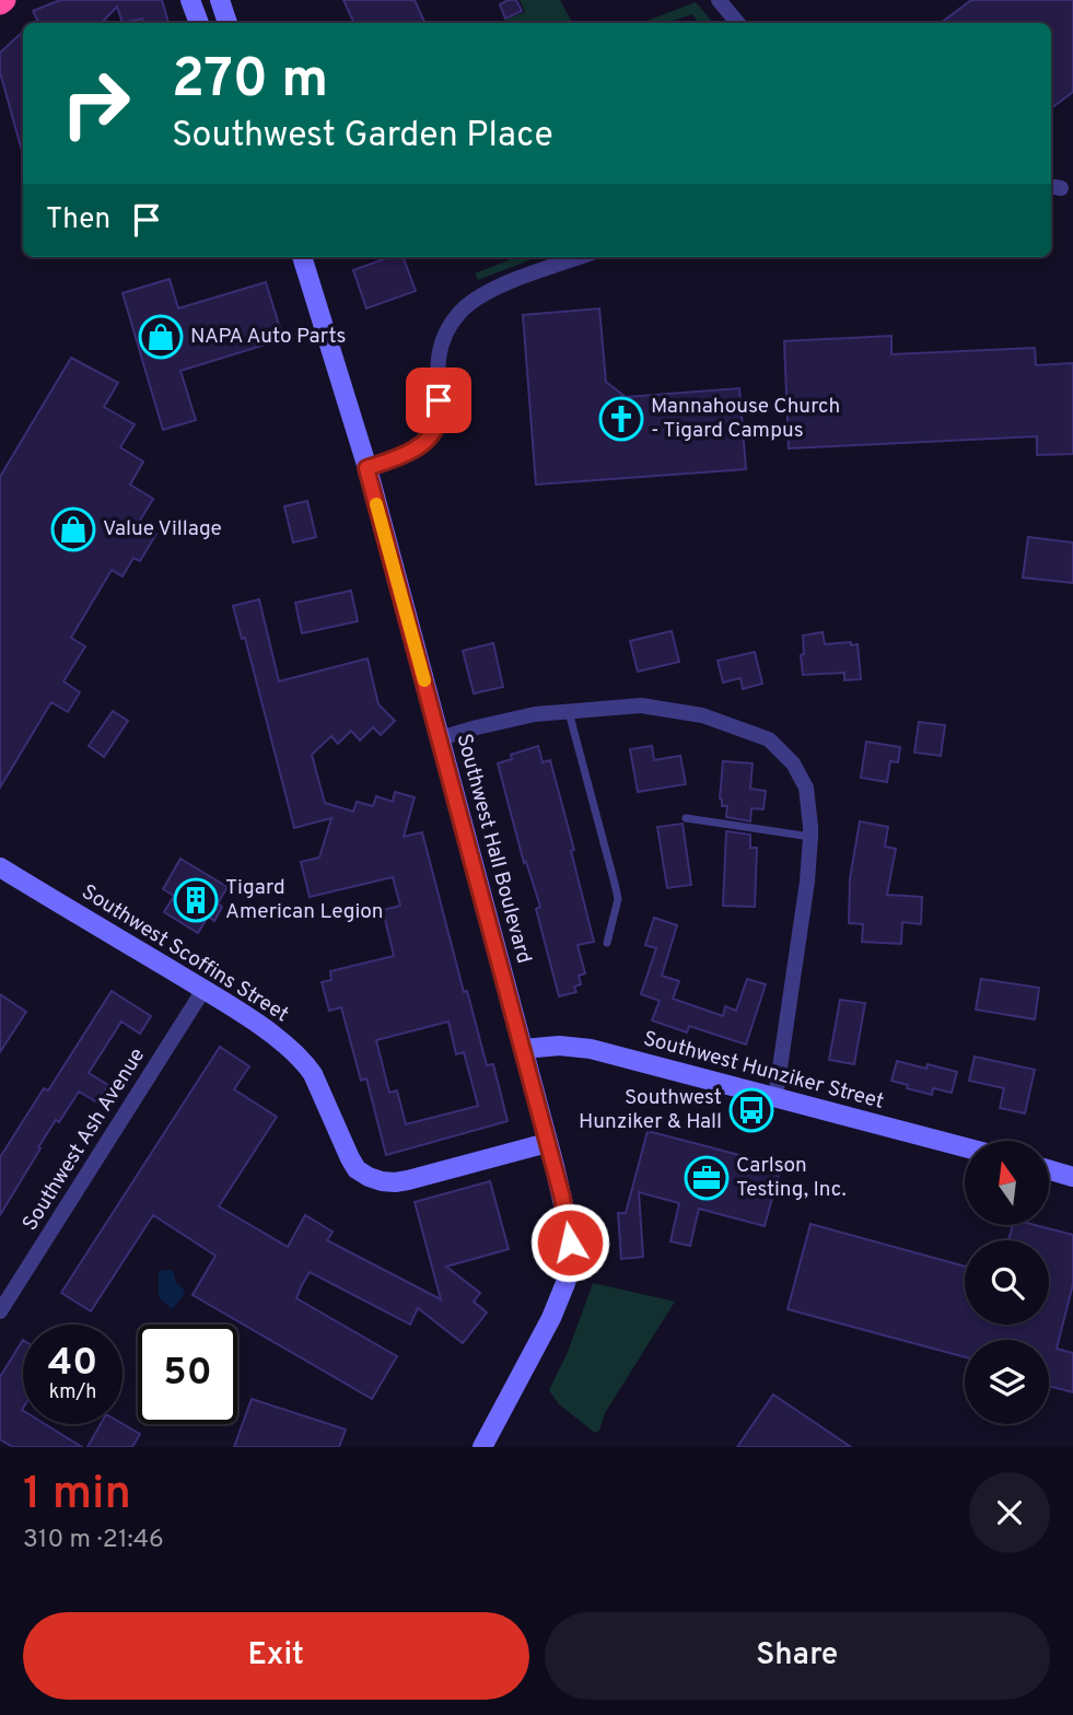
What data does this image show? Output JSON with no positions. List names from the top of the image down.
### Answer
{
  "streets": {
    "main road": ["Southwest Hall Boulevard", "Southwest Scoffins Street", "Southwest Hunziker Street"],
    "street": ["Southwest Ash Avenue"]
  },
  "crossings": [
    ["Southwest Hall Boulevard", "Southwest Scoffins Street"],
    ["Southwest Hall Boulevard", "Southwest Hunziker Street"],
    ["Southwest Scoffins Street", "Southwest Ash Avenue"]
  ],
  "places": {
    "shop": ["NAPA Auto Parts", "Value Village"],
    "church": ["Mannahouse Church - Tigard Campus"],
    "building": ["Tigard American Legion"],
    "bus stop": ["Southwest Hunziker & Hall"],
    "office": ["Carlson Testing, Inc."]
  },
  "north": "top",
  "page": {
    "turn": ["270 m", "Southwest Garden Place"],
    "then": "Then",
    "speed": "40 km/h",
    "limit": "50",
    "heading": ["1 min", "310 m · 21:46"],
    "buttons": ["Exit", "Share"]
  }
}
